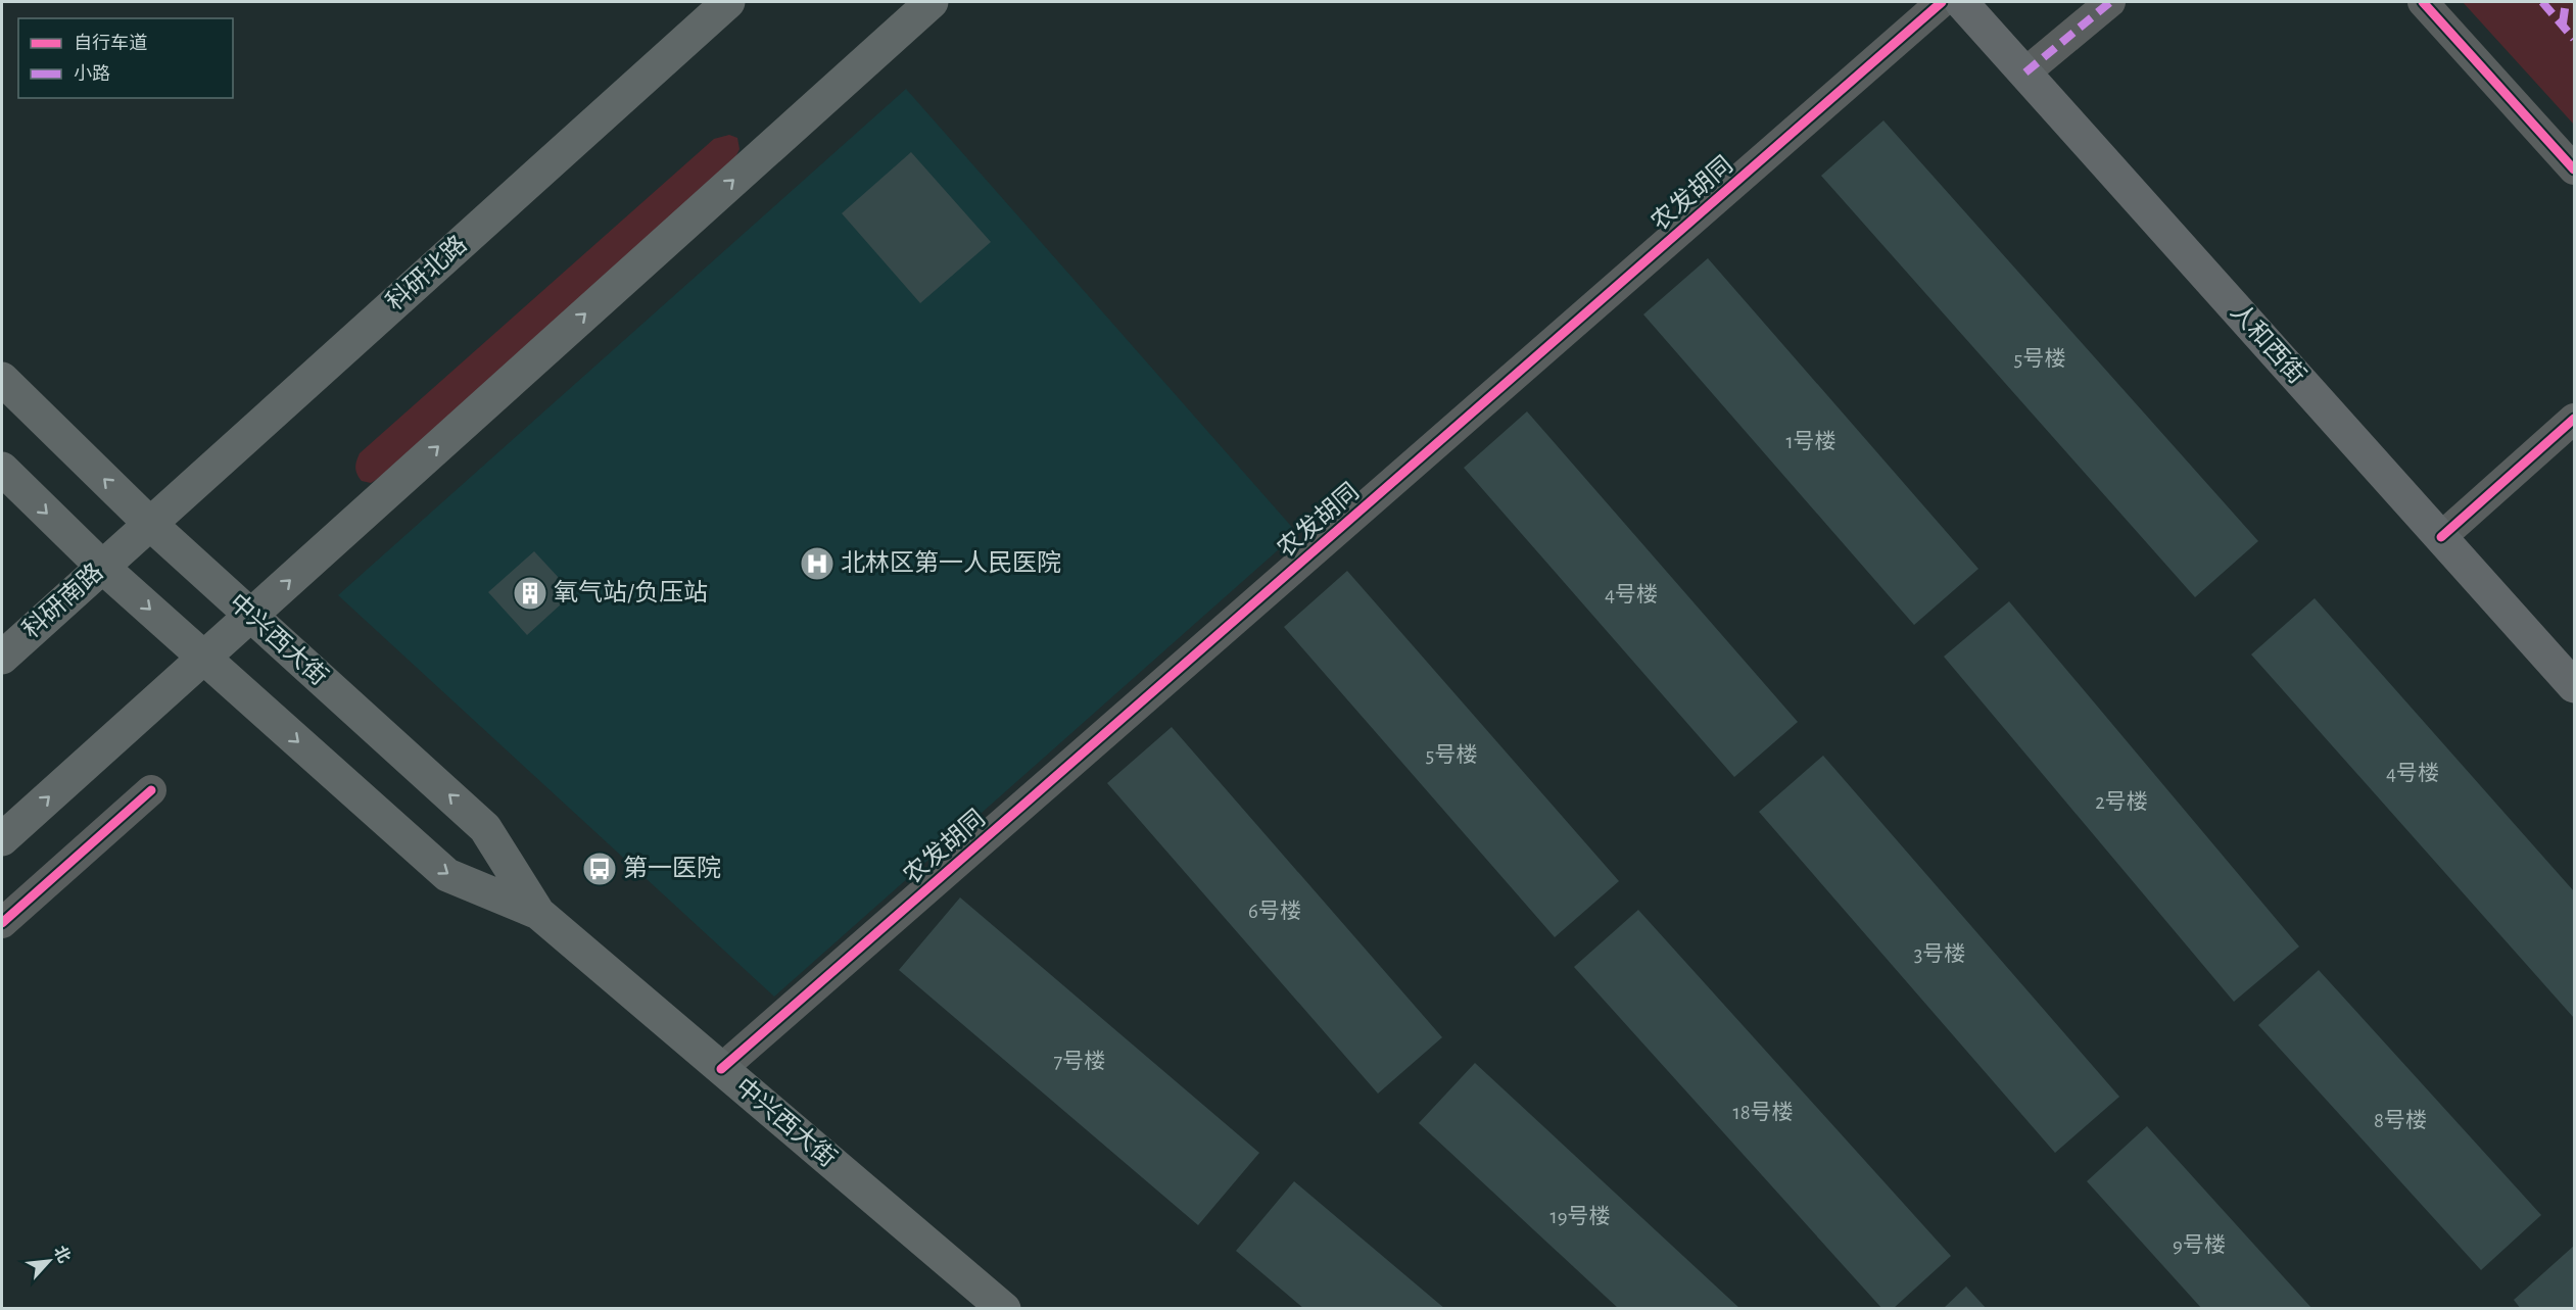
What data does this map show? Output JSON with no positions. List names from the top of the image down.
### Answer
{
  "streets": {
    "main road": [
      "科研北路",
      "人和西街",
      "科研南路",
      "中兴西大街"
    ],
    "street": ["农发胡同"]
  },
  "crossings": [
    ["农发胡同", "中兴西大街"],
    ["科研北路", "科研南路"],
    ["科研北路", "中兴西大街"],
    ["科研南路", "中兴西大街"]
  ],
  "places": {
    "hospital": ["北林区第一人民医院"],
    "building": ["氧气站/负压站"],
    "bus stop": ["第一医院"]
  },
  "house_numbers": [
    "5号楼",
    "1号楼",
    "4号楼",
    "5号楼",
    "4号楼",
    "2号楼",
    "6号楼",
    "3号楼",
    "7号楼",
    "18号楼",
    "8号楼",
    "19号楼",
    "9号楼"
  ],
  "legend": ["自行车道", "小路"],
  "north": "top right"
}
